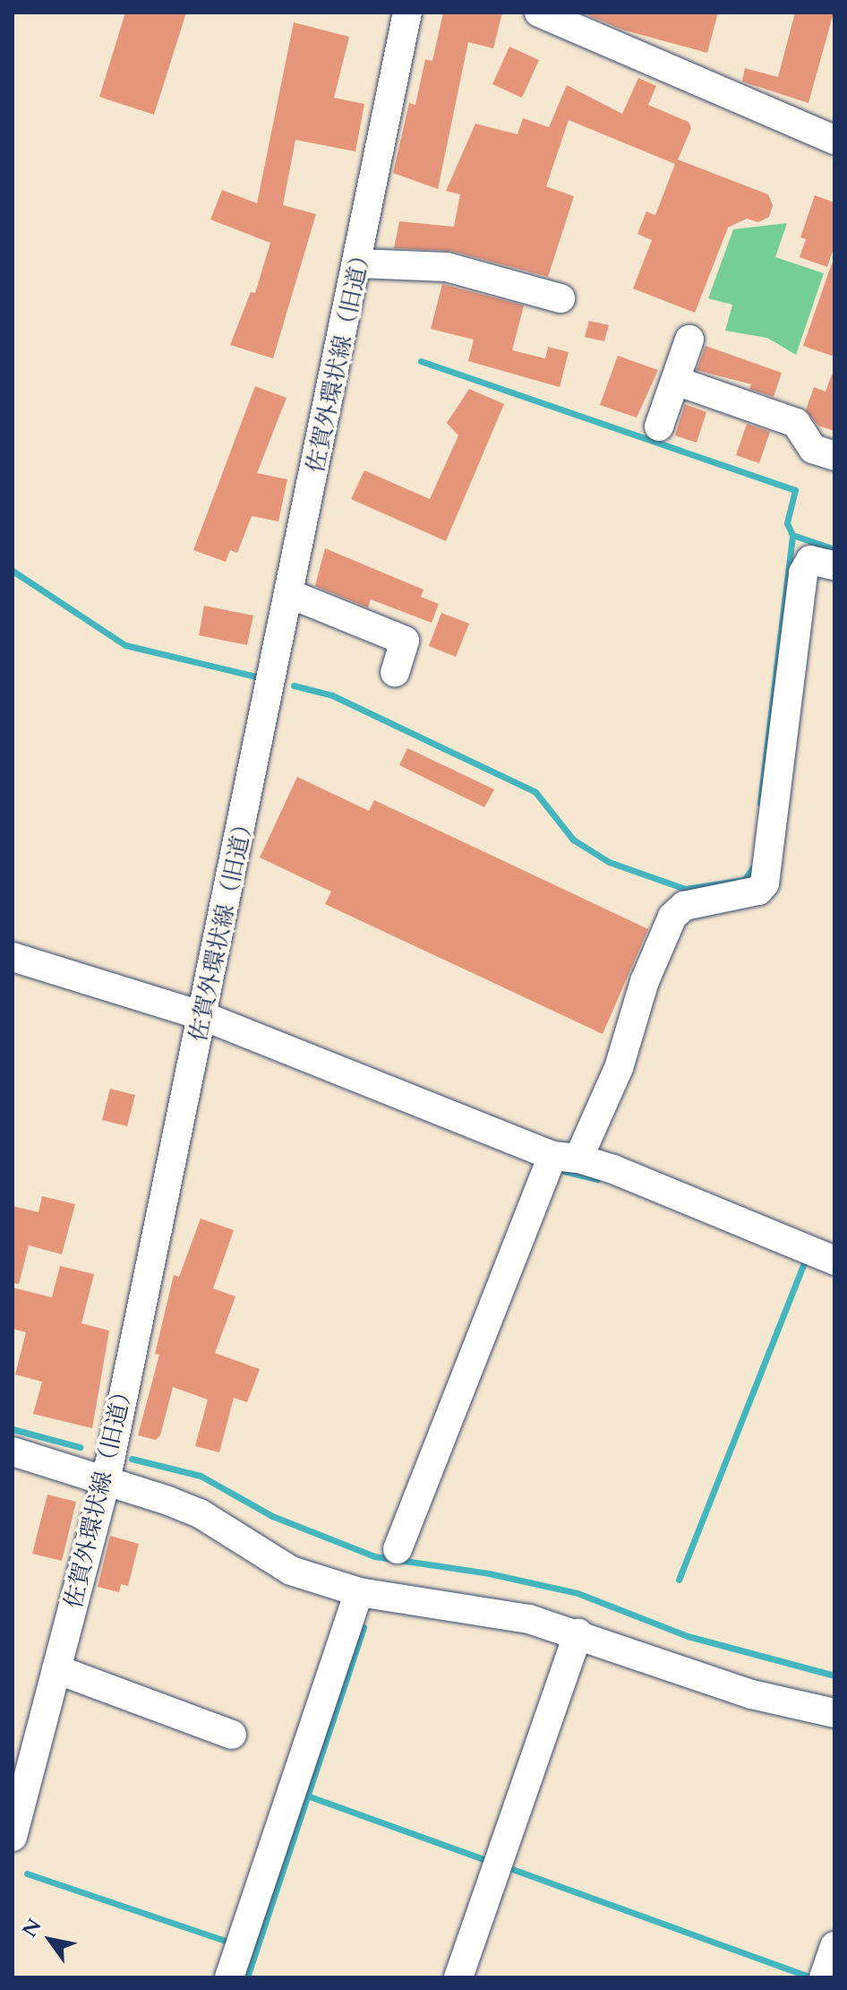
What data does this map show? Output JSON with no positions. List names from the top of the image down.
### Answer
{
  "streets": {
    "street": ["佐賀外環状線（旧道）"]
  },
  "north": "top left"
}
